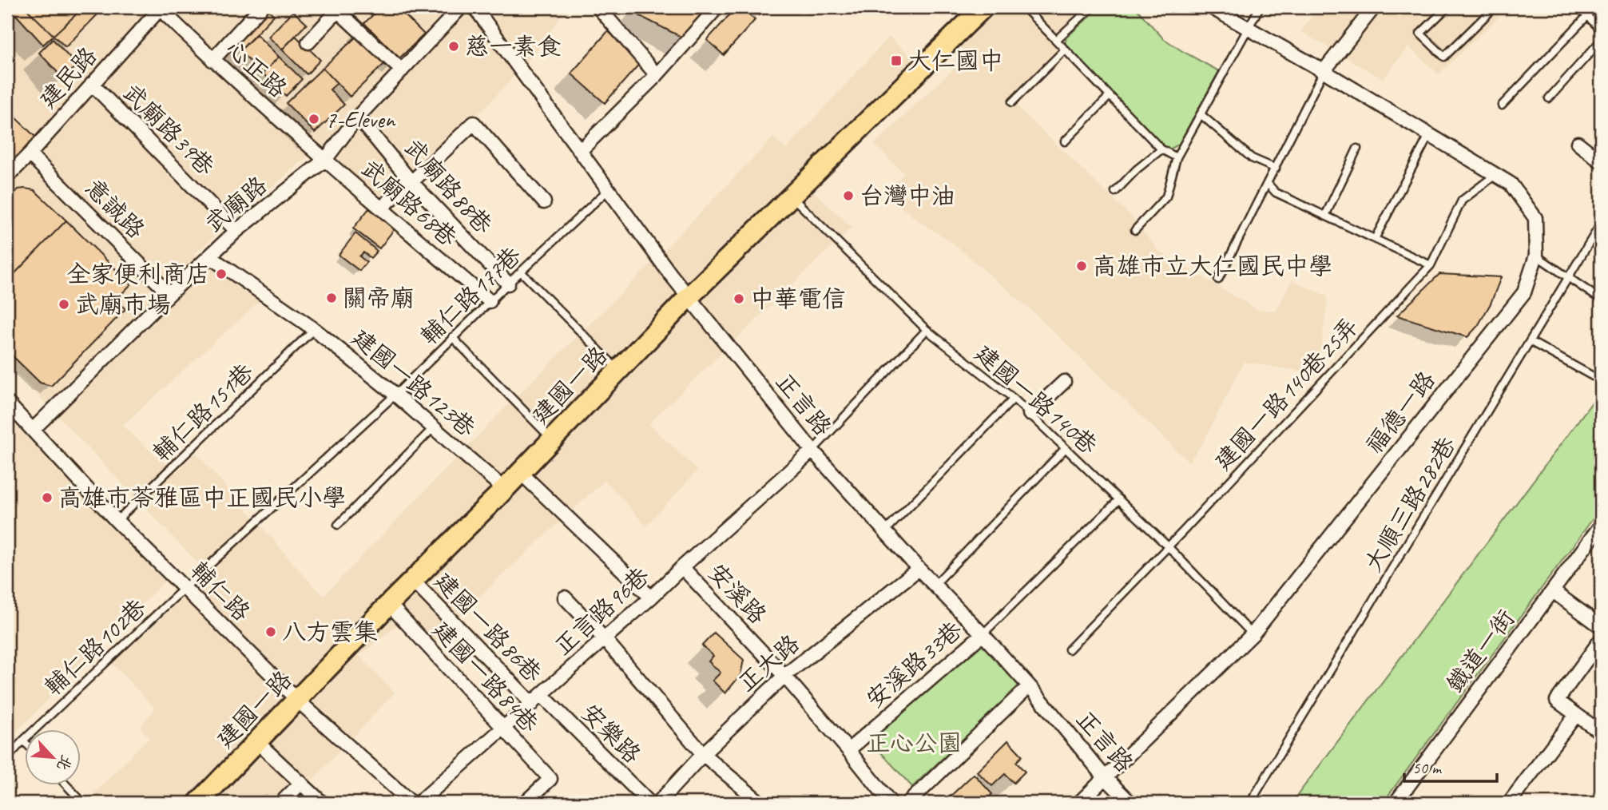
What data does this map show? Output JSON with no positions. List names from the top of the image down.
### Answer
{
  "streets": {
    "main road": ["建國一路"],
    "street": [
      "心正路",
      "建民路",
      "武廟路39巷",
      "武廟路88巷",
      "武廟路68巷",
      "武廟路",
      "意誠路",
      "建國一路123巷",
      "正言路",
      "福德一路",
      "輔仁路",
      "安溪路",
      "正言路96巷",
      "建國一路86巷",
      "鐵道一街",
      "正大路",
      "安溪路33巷",
      "建國一路84巷",
      "安樂路"
    ],
    "lane": [
      "輔仁路177巷",
      "建國一路140巷25弄",
      "建國一路140巷",
      "輔仁路151巷",
      "大順三路282巷",
      "輔仁路102巷"
    ]
  },
  "crossings": [
    ["心正路", "建民路"],
    ["心正路", "武廟路68巷"],
    ["心正路", "武廟路"],
    ["建民路", "武廟路39巷"],
    ["建民路", "意誠路"],
    ["武廟路39巷", "武廟路"],
    ["武廟路88巷", "武廟路"],
    ["武廟路88巷", "輔仁路177巷"],
    ["武廟路68巷", "武廟路"],
    ["武廟路68巷", "輔仁路177巷"],
    ["武廟路", "意誠路"],
    ["武廟路", "建國一路123巷"],
    ["武廟路", "輔仁路"],
    ["輔仁路177巷", "建國一路123巷"],
    ["輔仁路177巷", "正言路"],
    ["輔仁路177巷", "輔仁路"],
    ["輔仁路177巷", "輔仁路102巷"],
    ["建國一路123巷", "建國一路"],
    ["建國一路123巷", "輔仁路151巷"],
    ["建國一路", "建國一路140巷"],
    ["建國一路", "正言路"],
    ["建國一路", "輔仁路"],
    ["建國一路", "建國一路86巷"],
    ["建國一路", "建國一路84巷"],
    ["建國一路140巷25弄", "建國一路140巷"],
    ["建國一路140巷25弄", "福德一路"],
    ["建國一路140巷", "福德一路"],
    ["正言路", "福德一路"],
    ["正言路", "正言路96巷"],
    ["正言路", "正大路"],
    ["正言路", "安溪路33巷"],
    ["輔仁路151巷", "輔仁路"],
    ["輔仁路", "輔仁路102巷"],
    ["安溪路", "正言路96巷"],
    ["安溪路", "正大路"],
    ["安溪路", "安溪路33巷"],
    ["正言路96巷", "建國一路86巷"],
    ["正言路96巷", "建國一路84巷"],
    ["正言路96巷", "安樂路"]
  ],
  "parks": ["正心公園"],
  "places": {
    "other": [
      "慈一素食",
      "7-Eleven",
      "台灣中油",
      "高雄市立大仁國民中學",
      "全家便利商店",
      "關帝廟",
      "中華電信",
      "武廟市場",
      "高雄市苓雅區中正國民小學",
      "八方雲集"
    ],
    "transit": ["大仁國中"]
  },
  "scale_bar": "50 m",
  "north": "bottom right"
}
